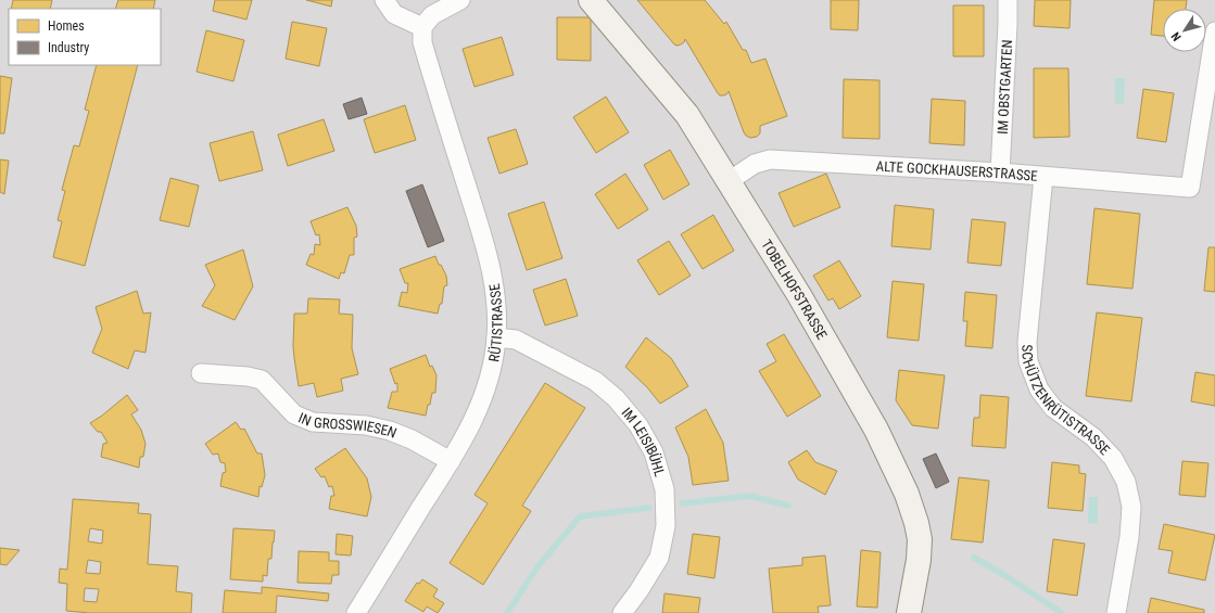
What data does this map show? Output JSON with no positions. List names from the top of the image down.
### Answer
{
  "streets": {
    "main road": ["TOBELHOFSTRASSE"],
    "street": [
      "IM OBSTGARTEN",
      "ALTE GOCKHAUSERSTRASSE",
      "RÜTISTRASSE",
      "SCHÜTZENRÜTISTRASSE",
      "IN GROSSWIESEN",
      "IM LEISIBÜHL"
    ]
  },
  "crossings": [
    ["IM OBSTGARTEN", "ALTE GOCKHAUSERSTRASSE"],
    ["ALTE GOCKHAUSERSTRASSE", "TOBELHOFSTRASSE"],
    ["ALTE GOCKHAUSERSTRASSE", "SCHÜTZENRÜTISTRASSE"],
    ["RÜTISTRASSE", "IN GROSSWIESEN"],
    ["RÜTISTRASSE", "IM LEISIBÜHL"]
  ],
  "legend": ["Homes", "Industry"],
  "north": "bottom left"
}
